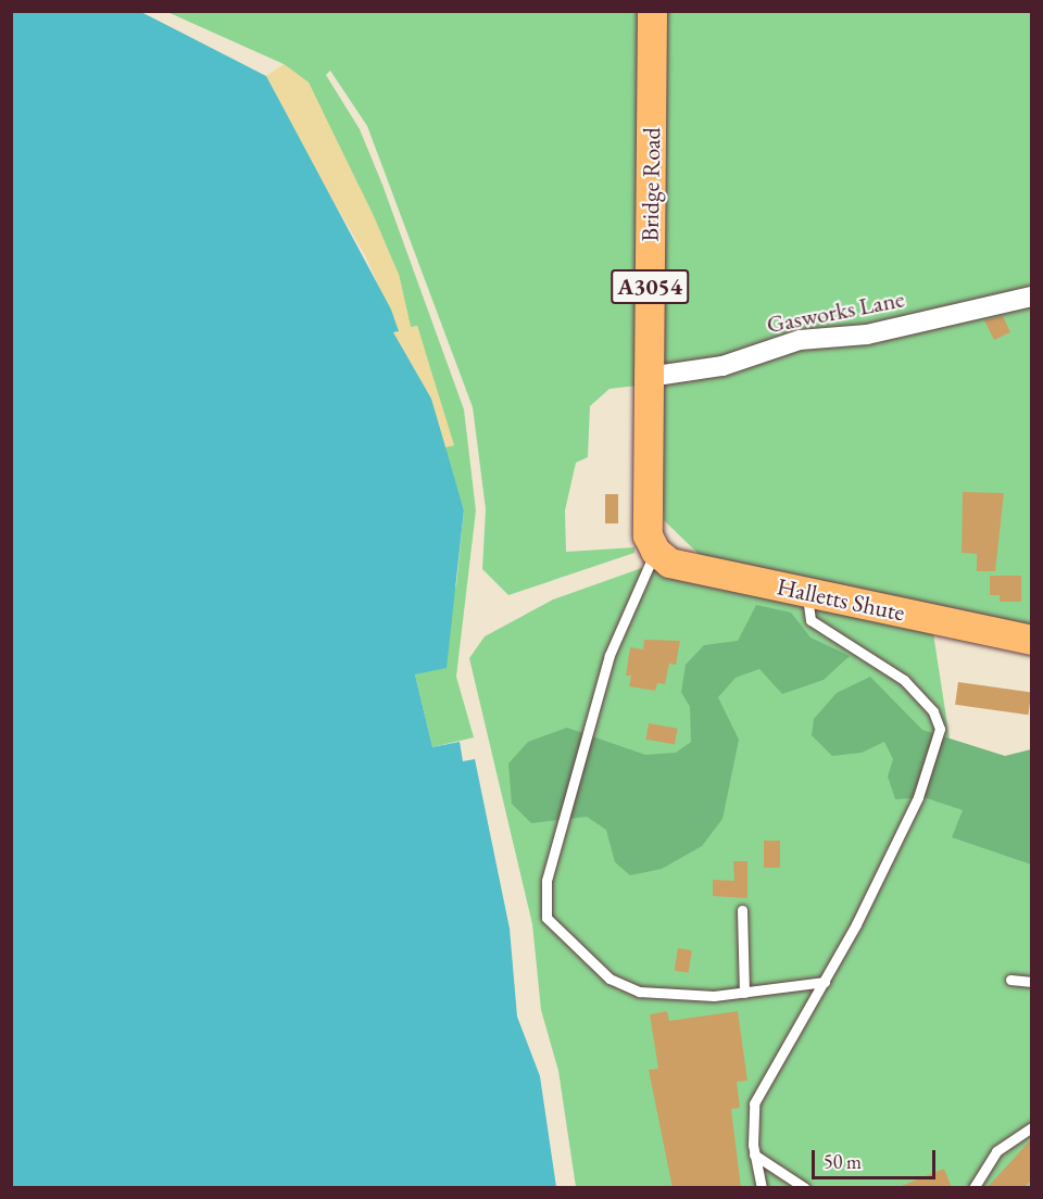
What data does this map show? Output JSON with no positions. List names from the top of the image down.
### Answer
{
  "streets": {
    "main road": ["Bridge Road", "A3054", "Halletts Shute"],
    "street": ["Gasworks Lane"]
  },
  "crossings": [
    ["Bridge Road", "Gasworks Lane"],
    ["Bridge Road", "Halletts Shute"]
  ],
  "scale_bar": "50 m"
}
